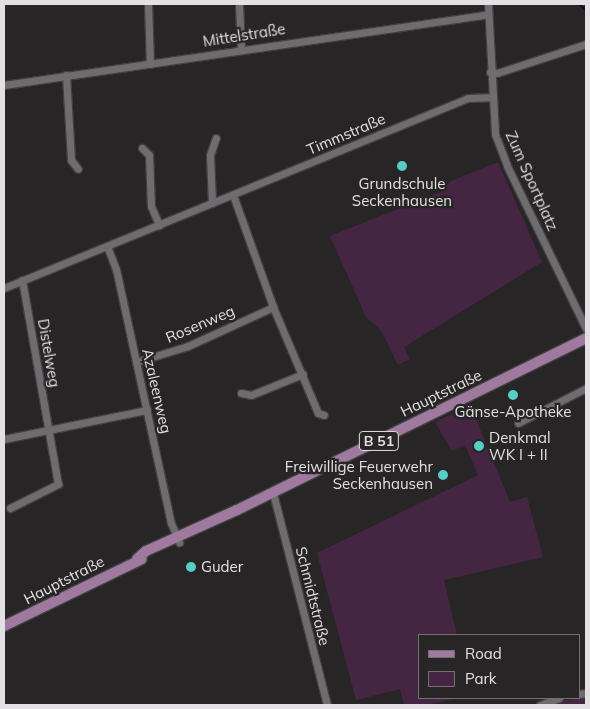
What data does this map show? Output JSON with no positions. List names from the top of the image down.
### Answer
{
  "streets": {
    "main road": ["Hauptstraße", "B 51"],
    "street": [
      "Mittelstraße",
      "Timmstraße",
      "Zum Sportplatz",
      "Rosenweg",
      "Distelweg",
      "Azaleenweg",
      "Schmidtstraße"
    ]
  },
  "crossings": [
    ["Mittelstraße", "Zum Sportplatz"],
    ["Timmstraße", "Zum Sportplatz"],
    ["Timmstraße", "Distelweg"],
    ["Timmstraße", "Azaleenweg"],
    ["Rosenweg", "Azaleenweg"],
    ["Azaleenweg", "Hauptstraße"],
    ["Hauptstraße", "Schmidtstraße"]
  ],
  "places": [
    "Grundschule Seckenhausen",
    "Gänse-Apotheke",
    "Denkmal WK I + II",
    "Freiwillige Feuerwehr Seckenhausen",
    "Guder"
  ],
  "legend": ["Road", "Park"]
}
